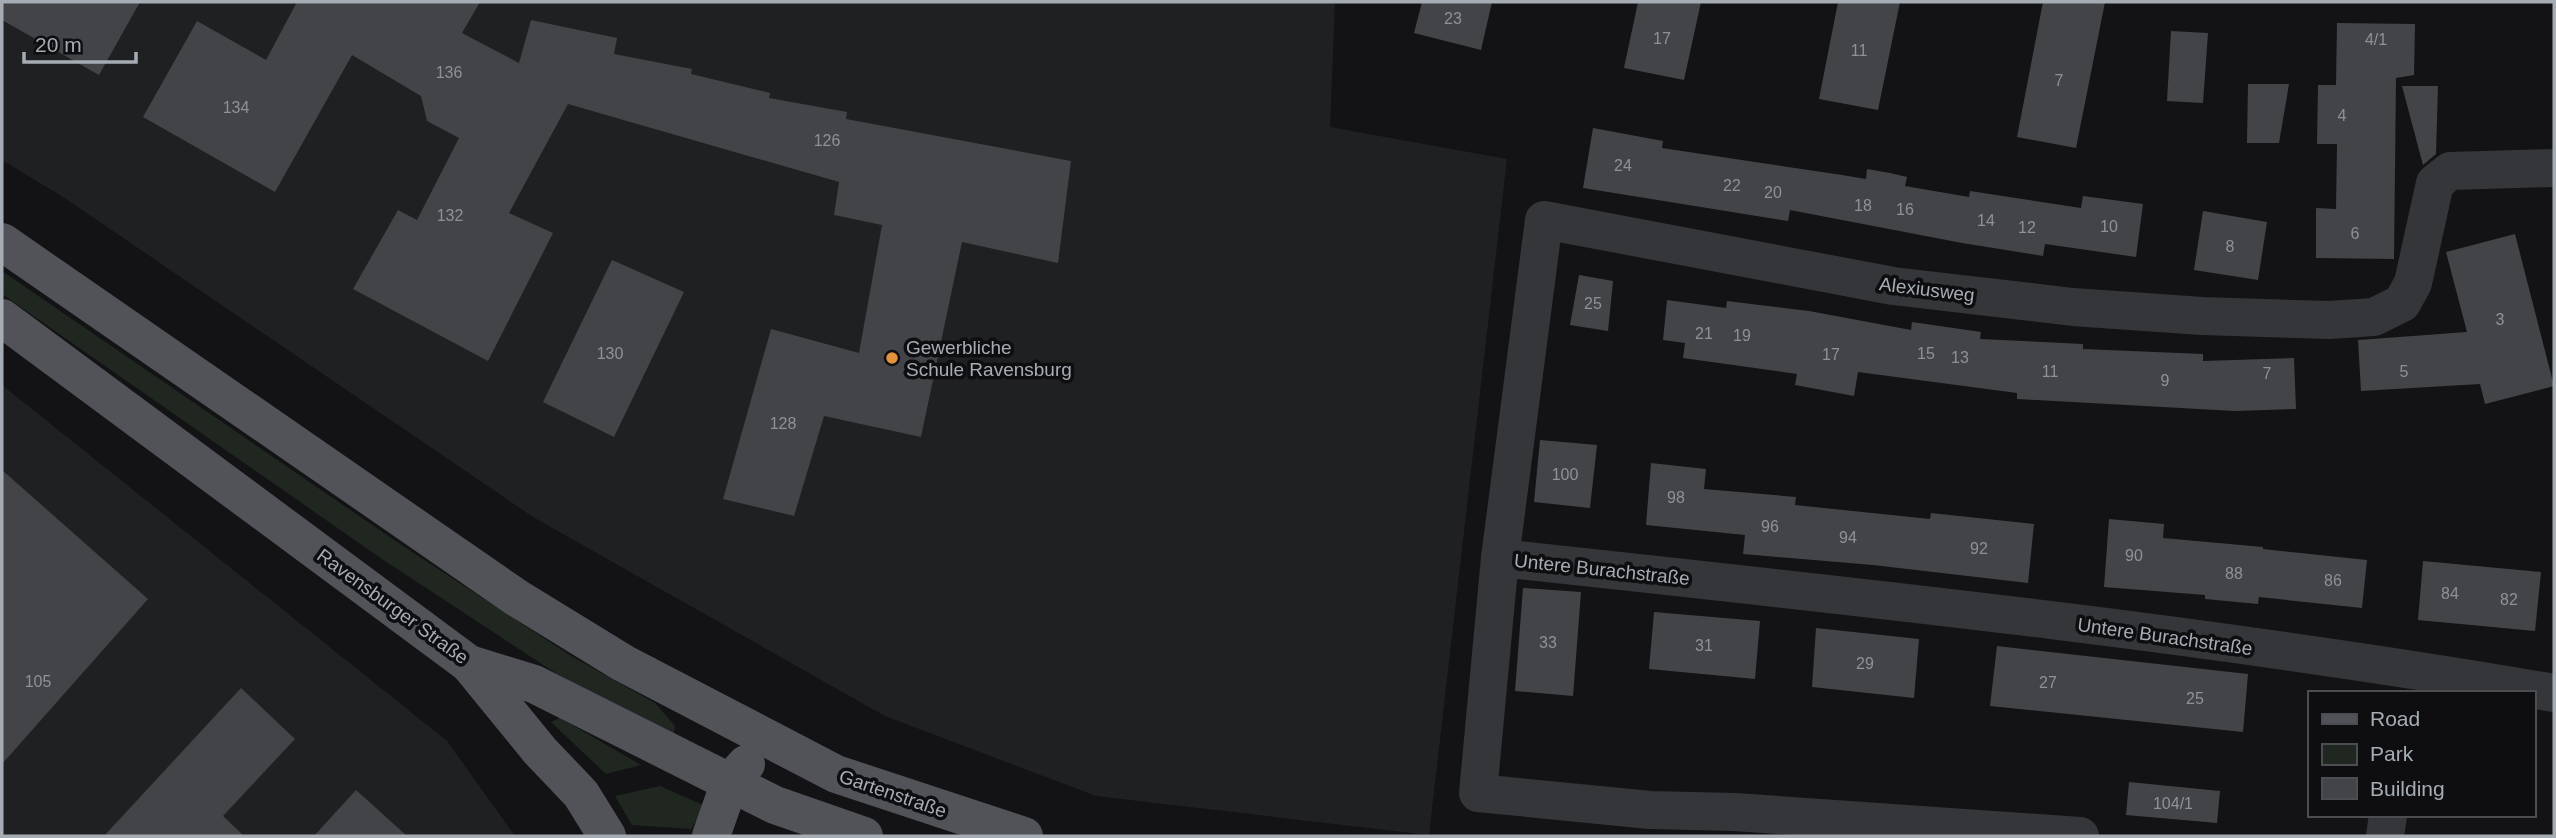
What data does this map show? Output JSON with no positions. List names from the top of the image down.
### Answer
{
  "streets": {
    "main road": ["Ravensburger Straße", "Gartenstraße"],
    "street": ["Alexiusweg", "Untere Burachstraße"]
  },
  "crossings": [
    ["Alexiusweg", "Untere Burachstraße"]
  ],
  "places": ["Gewerbliche Schule Ravensburg"],
  "house_numbers": [
    "23",
    "17",
    "4/1",
    "11",
    "136",
    "7",
    "134",
    "4",
    "126",
    "24",
    "22",
    "20",
    "18",
    "16",
    "132",
    "14",
    "10",
    "12",
    "6",
    "8",
    "25",
    "3",
    "21",
    "19",
    "130",
    "15",
    "17",
    "13",
    "11",
    "5",
    "7",
    "9",
    "128",
    "100",
    "98",
    "96",
    "94",
    "92",
    "90",
    "88",
    "86",
    "84",
    "82",
    "33",
    "31",
    "29",
    "105",
    "27",
    "25",
    "104/1"
  ],
  "legend": ["Road", "Park", "Building"],
  "scale_bar": "20 m"
}
